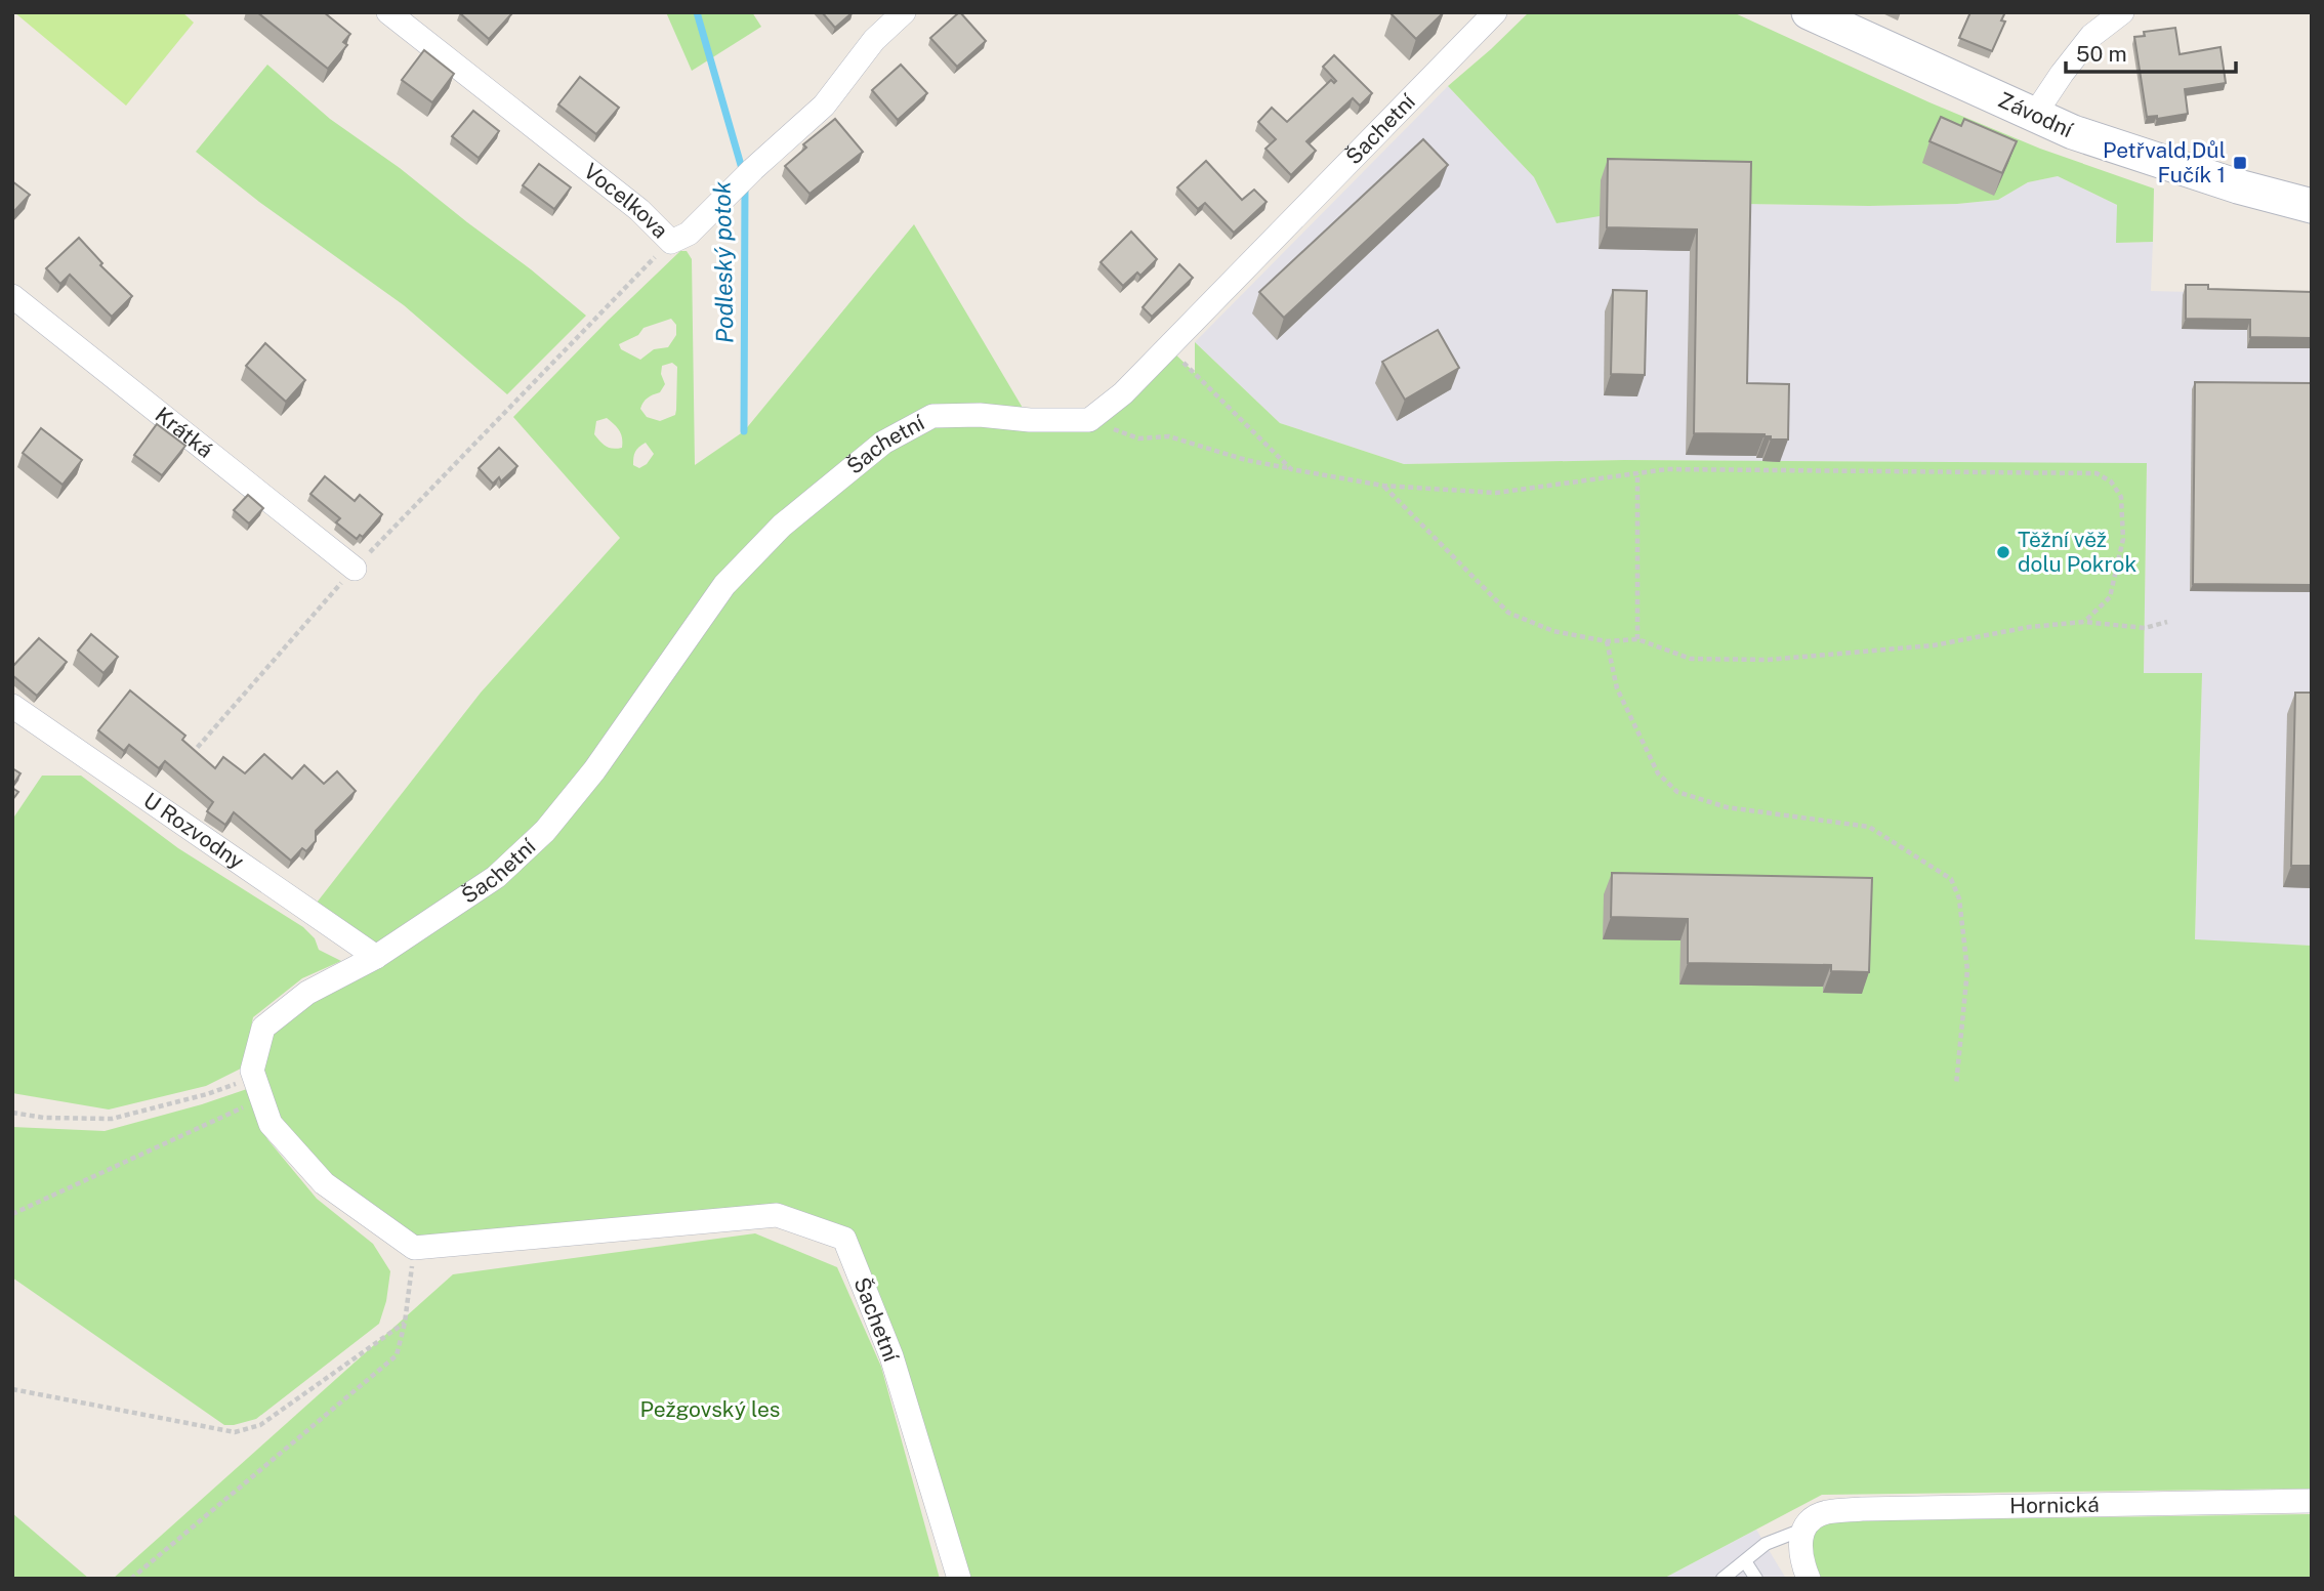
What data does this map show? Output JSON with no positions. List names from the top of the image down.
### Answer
{
  "streets": {
    "street": [
      "Závodní",
      "Šachetní",
      "Vocelkova",
      "Krátká",
      "U Rozvodny",
      "Hornická"
    ]
  },
  "crossings": [
    ["Šachetní", "U Rozvodny"]
  ],
  "water": ["Podleský potok"],
  "parks": ["Pežgovský les"],
  "places": {
    "transit": ["Petřvald,Důl Fučík 1"],
    "other": ["Těžní věž dolu Pokrok"]
  },
  "scale_bar": "50 m"
}
